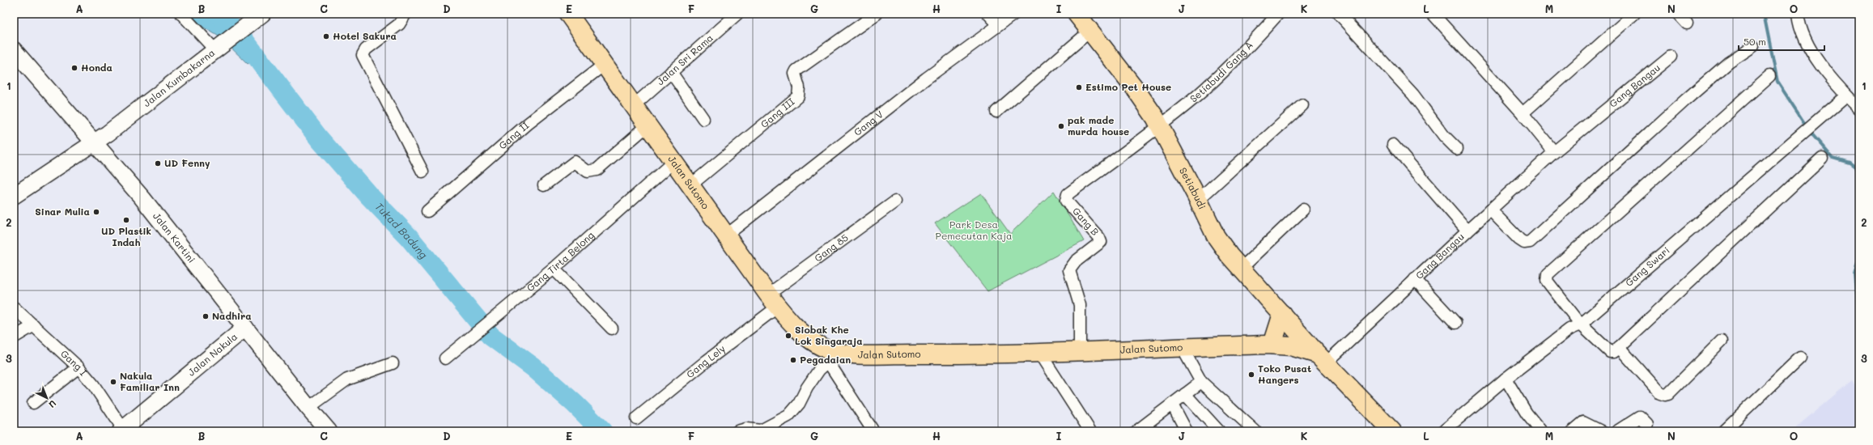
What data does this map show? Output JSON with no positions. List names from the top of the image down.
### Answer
{
  "streets": {
    "main road": [
      "Jalan Kumbakarna",
      "Jalan Sutomo",
      "Setiabudi",
      "Jalan Kartini",
      "Jalan Nakula"
    ],
    "street": [
      "Jalan Sri Rama",
      "Setiabudi Gang A",
      "Gang Bangau",
      "Gang III",
      "Gang V",
      "Gang II",
      "Gang B",
      "Gang 85",
      "Gang Tirta Belong",
      "Gang Swari",
      "Gang Lely",
      "Gang I"
    ]
  },
  "crossings": [
    ["Jalan Sri Rama", "Jalan Sutomo"],
    ["Setiabudi Gang A", "Setiabudi"],
    ["Setiabudi Gang A", "Gang B"],
    ["Jalan Kumbakarna", "Jalan Kartini"],
    ["Gang Bangau", "Jalan Sutomo"],
    ["Gang Bangau", "Setiabudi"],
    ["Gang III", "Jalan Sutomo"],
    ["Gang V", "Jalan Sutomo"],
    ["Gang II", "Jalan Sutomo"],
    ["Jalan Sutomo", "Setiabudi"],
    ["Jalan Sutomo", "Gang B"],
    ["Jalan Sutomo", "Gang 85"],
    ["Jalan Sutomo", "Gang Tirta Belong"],
    ["Jalan Sutomo", "Gang Lely"],
    ["Setiabudi", "Gang B"],
    ["Jalan Kartini", "Jalan Nakula"],
    ["Gang 85", "Gang Lely"],
    ["Jalan Nakula", "Gang I"]
  ],
  "water": ["Tukad Badung"],
  "parks": ["Park Desa Pemecutan Kaja"],
  "places": [
    "Hotel Sakura",
    "Honda",
    "Estimo Pet House",
    "pak made murda house",
    "UD Fenny",
    "Sinar Mulia",
    "UD Plastik Indah",
    "Nadhira",
    "Siobak Khe Lok Singaraja",
    "Pegadaian",
    "Toko Pusat Hangers",
    "Nakula Familiar Inn"
  ],
  "scale_bar": "50 m",
  "north": "bottom right",
  "grid": {
    "columns": [
      "A",
      "B",
      "C",
      "D",
      "E",
      "F",
      "G",
      "H",
      "I",
      "J",
      "K",
      "L",
      "M",
      "N",
      "O"
    ],
    "rows": ["1", "2", "3"]
  }
}
